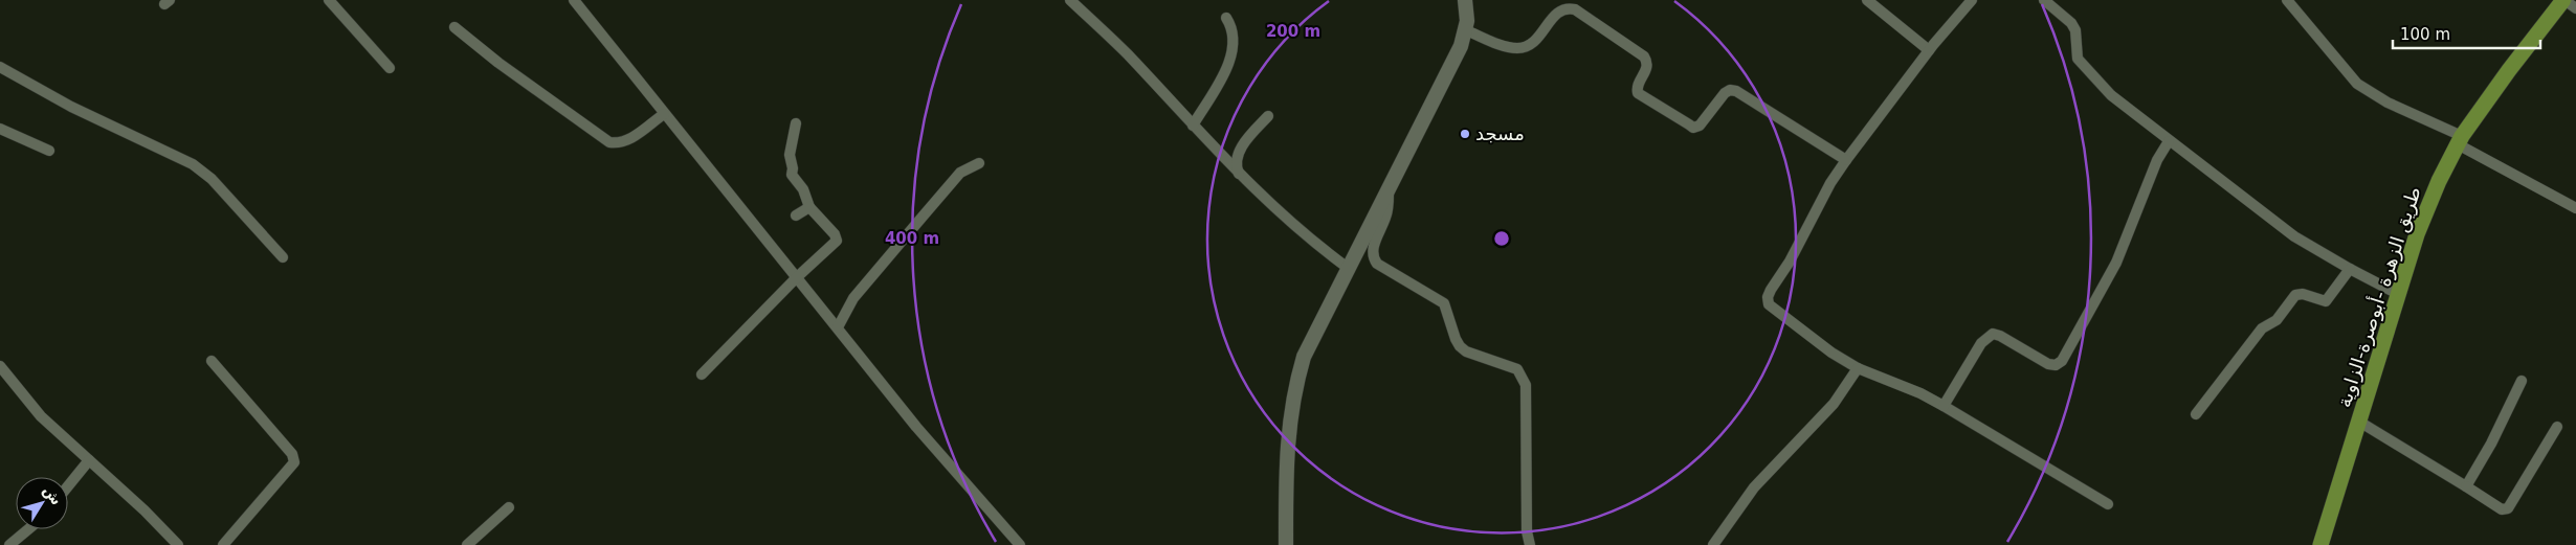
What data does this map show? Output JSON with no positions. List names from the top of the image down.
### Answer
{
  "streets": {
    "main road": ["طريق الزهرة -أبوصرة-الزاوية"]
  },
  "places": ["مسجد"],
  "scale_bar": "100 m",
  "north": "top right",
  "rings": ["200 m", "400 m"]
}
